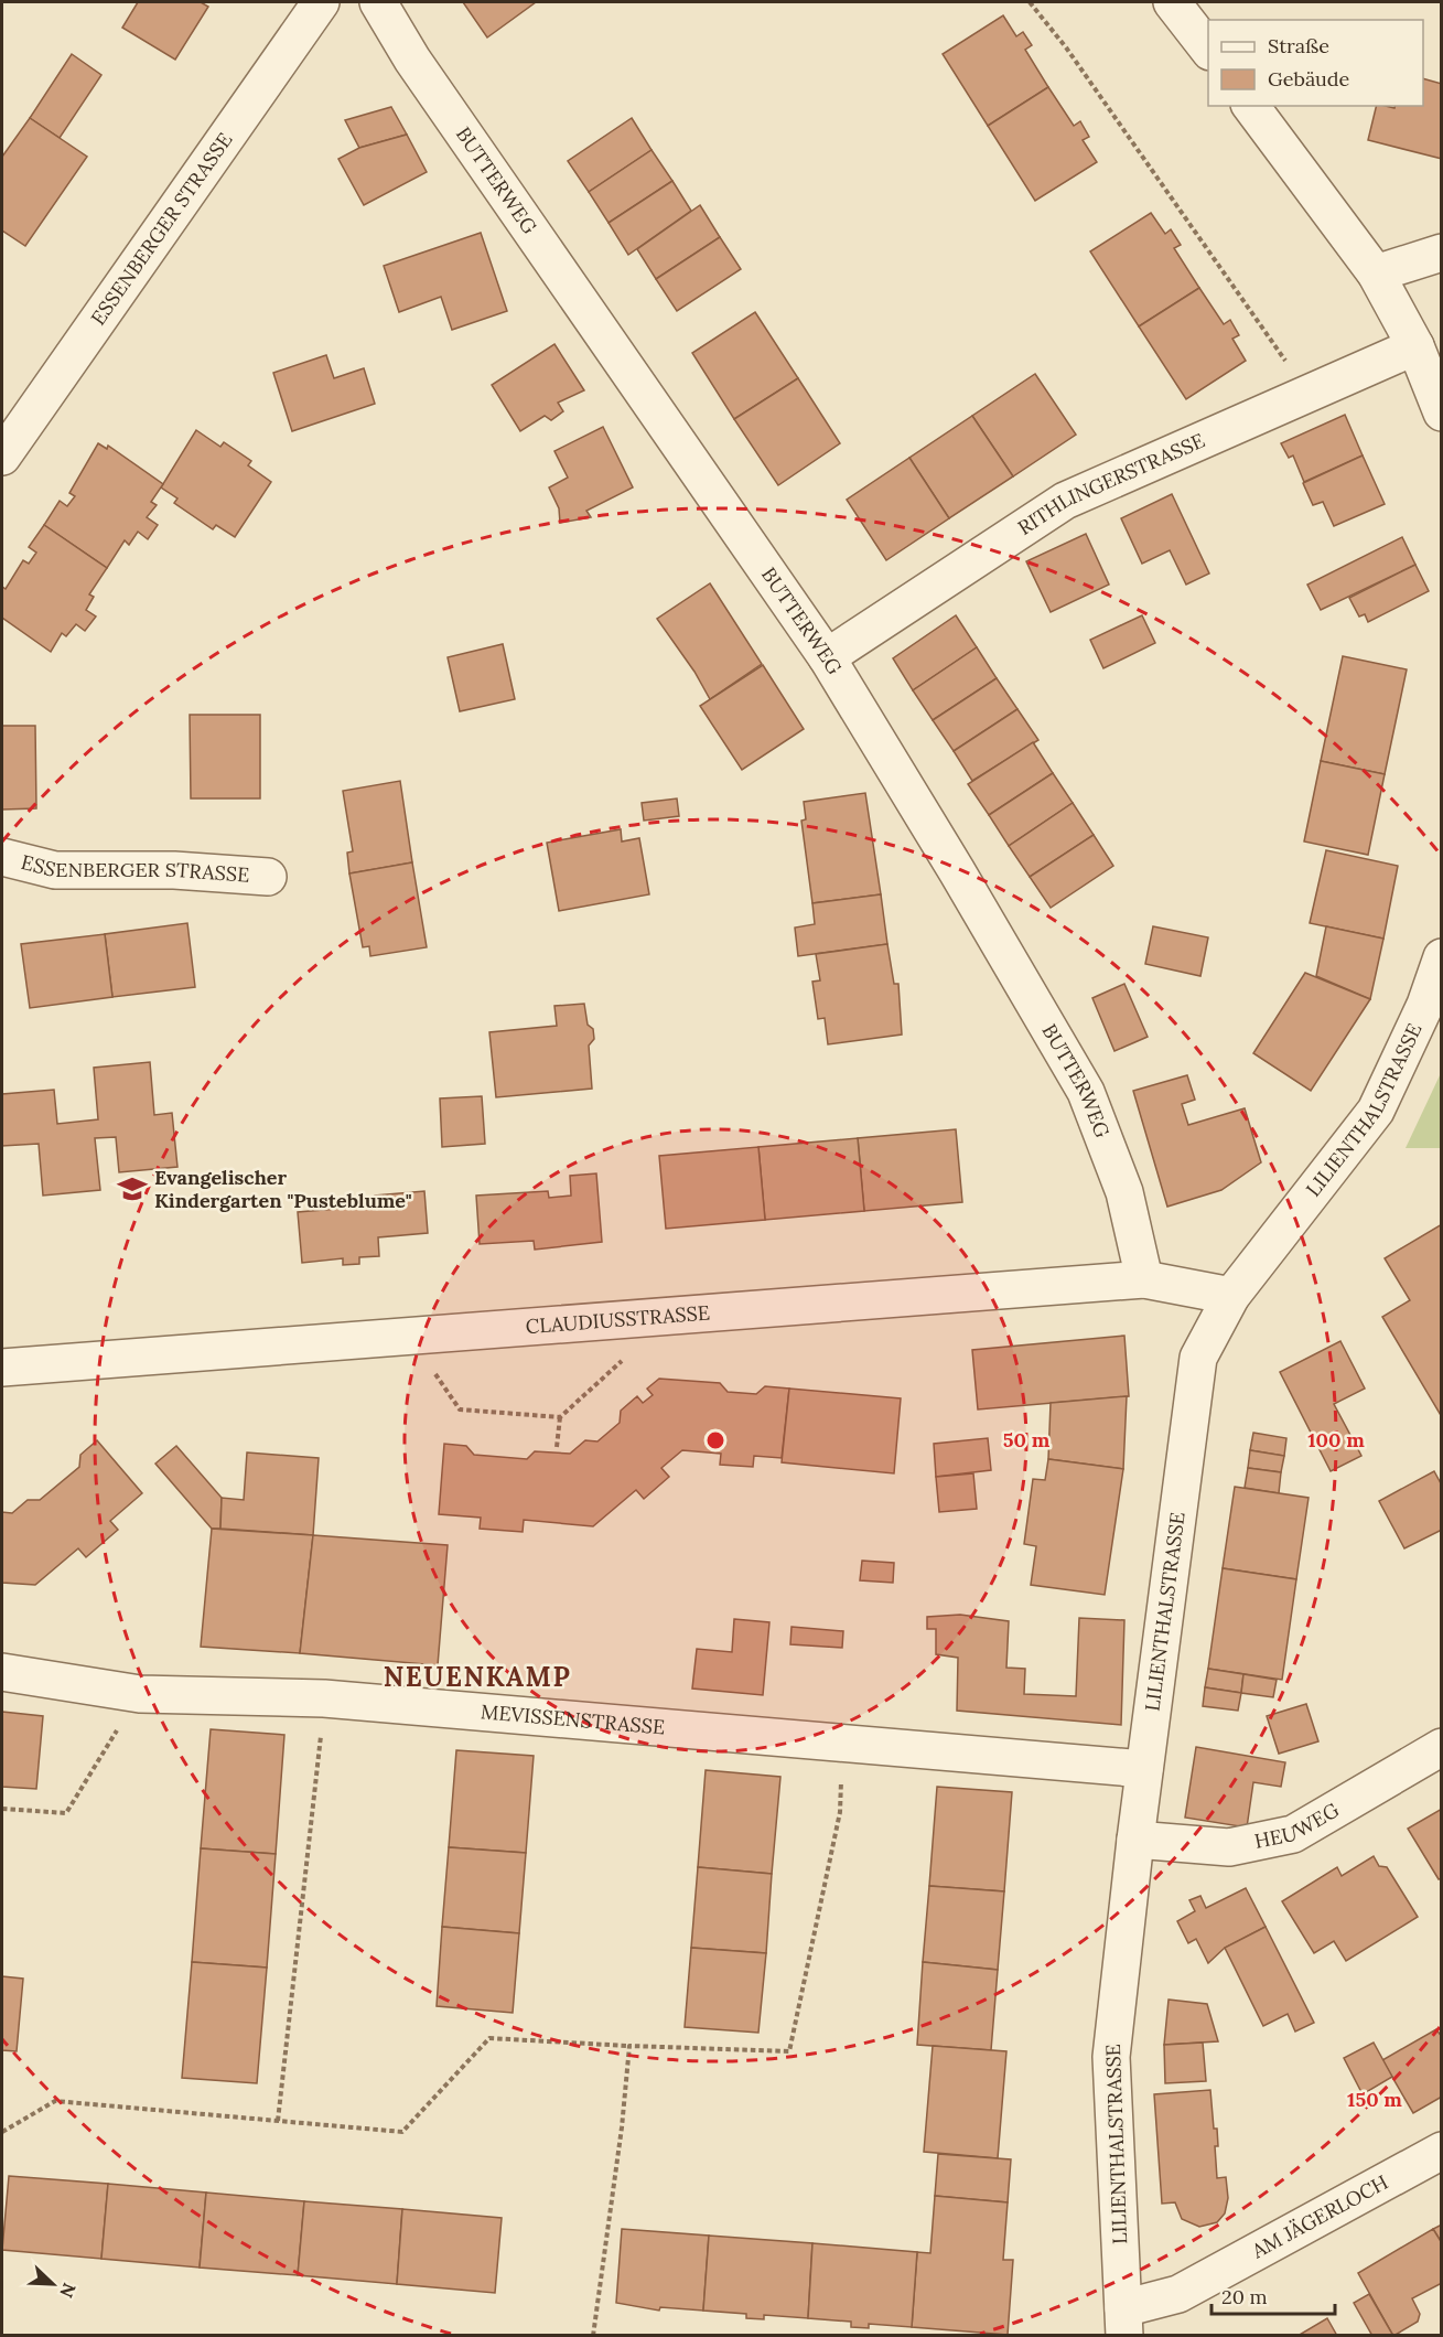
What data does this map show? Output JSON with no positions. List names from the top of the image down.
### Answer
{
  "streets": {
    "street": [
      "BUTTERWEG",
      "ESSENBERGER STRASSE",
      "RITHLINGERSTRASSE",
      "LILIENTHALSTRASSE",
      "CLAUDIUSSTRASSE",
      "MEVISSENSTRASSE",
      "HEUWEG",
      "AM JÄGERLOCH"
    ]
  },
  "crossings": [
    ["BUTTERWEG", "RITHLINGERSTRASSE"],
    ["BUTTERWEG", "CLAUDIUSSTRASSE"],
    ["LILIENTHALSTRASSE", "CLAUDIUSSTRASSE"],
    ["LILIENTHALSTRASSE", "MEVISSENSTRASSE"],
    ["LILIENTHALSTRASSE", "HEUWEG"],
    ["LILIENTHALSTRASSE", "AM JÄGERLOCH"]
  ],
  "districts": ["NEUENKAMP"],
  "places": {
    "school or university": ["Evangelischer Kindergarten \"Pusteblume\""]
  },
  "legend": ["Straße", "Gebäude"],
  "scale_bar": "20 m",
  "north": "bottom right",
  "rings": ["50 m", "100 m", "150 m"]
}
